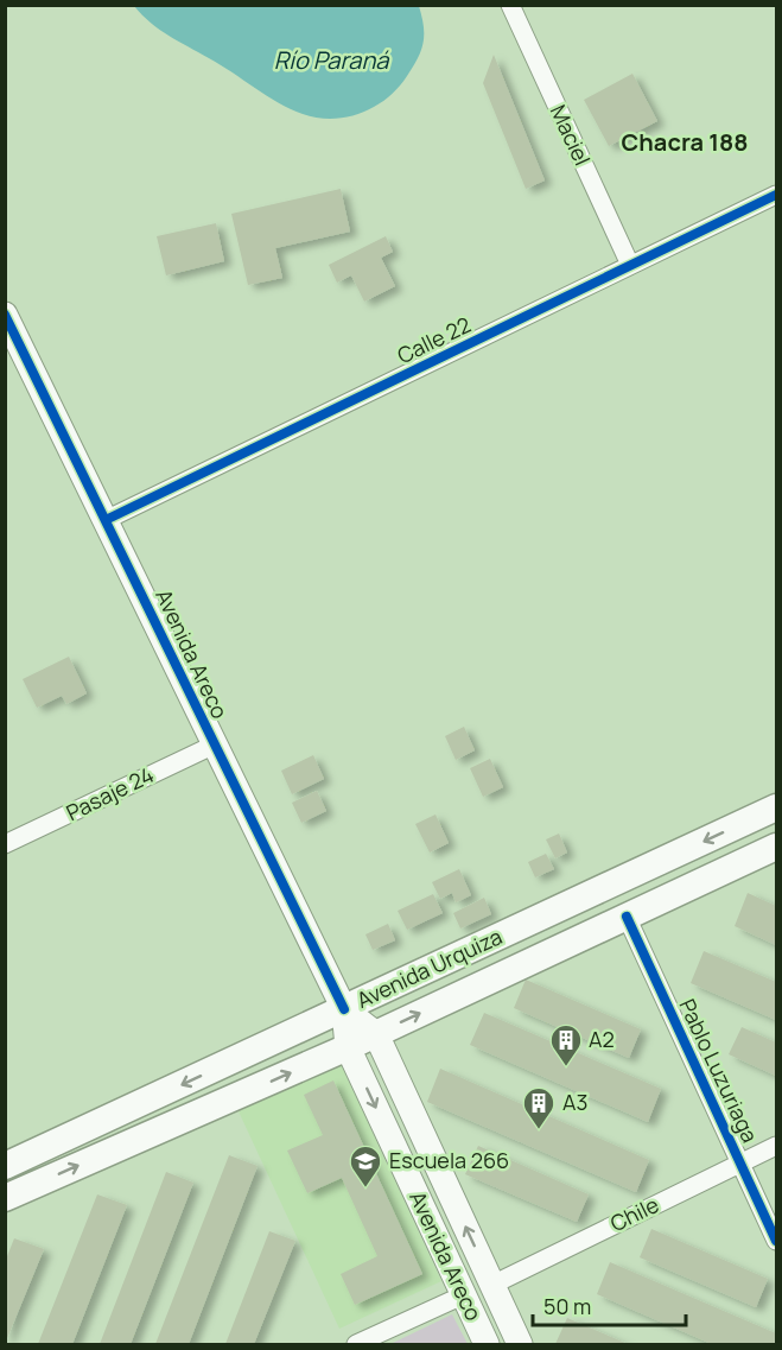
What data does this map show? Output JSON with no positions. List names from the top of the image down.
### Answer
{
  "streets": {
    "main road": ["Avenida Urquiza"],
    "street": [
      "Maciel",
      "Calle 22",
      "Avenida Areco",
      "Pasaje 24",
      "Pablo Luzuriaga",
      "Chile"
    ]
  },
  "crossings": [
    ["Maciel", "Calle 22"],
    ["Calle 22", "Avenida Areco"],
    ["Avenida Areco", "Pasaje 24"],
    ["Avenida Areco", "Avenida Urquiza"],
    ["Avenida Areco", "Chile"],
    ["Avenida Urquiza", "Pablo Luzuriaga"],
    ["Pablo Luzuriaga", "Chile"]
  ],
  "districts": ["Chacra 188"],
  "water": ["Río Paraná"],
  "places": {
    "building": ["A2", "A3"],
    "school or university": ["Escuela 266"]
  },
  "scale_bar": "50 m"
}
